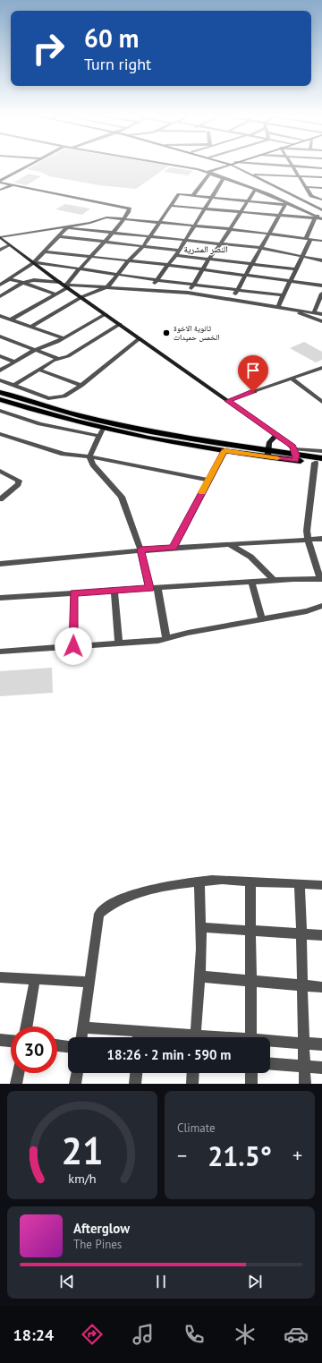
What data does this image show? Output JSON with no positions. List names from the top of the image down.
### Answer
{
  "districts": ["النصر المشرية"],
  "places": ["ثانوية الاخوة الخمس حميدات"],
  "page": {
    "turn": ["60 m", "Turn right"],
    "limit": "30",
    "trip": "18:26 · 2 min · 590 m",
    "tile": "Climate",
    "heat": ["−", "21.5°", "+"],
    "song": ["Afterglow", "The Pines"],
    "tabs": "18:24",
    "gauge": ["21", "km/h"]
  }
}
